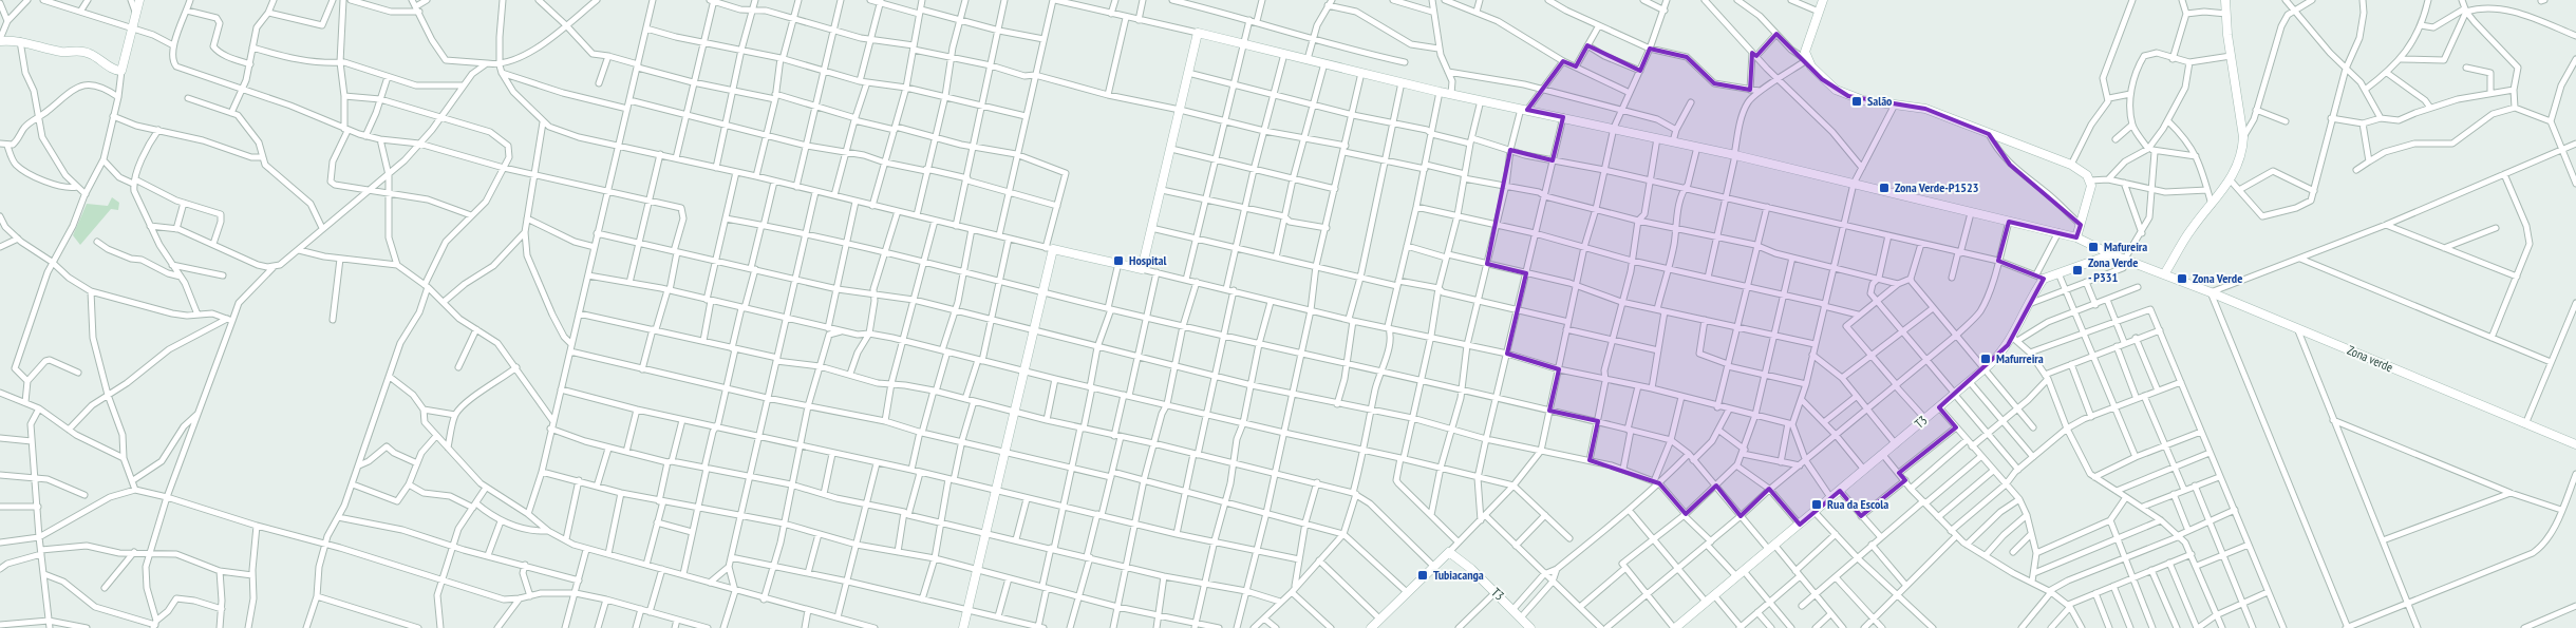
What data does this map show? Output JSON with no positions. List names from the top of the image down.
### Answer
{
  "streets": {
    "street": ["Zona verde", "T3"]
  },
  "places": {
    "transit": [
      "Salão",
      "Zona Verde-P1523",
      "Mafureira",
      "Hospital",
      "Zona Verde - P331",
      "Zona Verde",
      "Mafurreira",
      "Rua da Escola",
      "Tubiacanga"
    ]
  }
}
